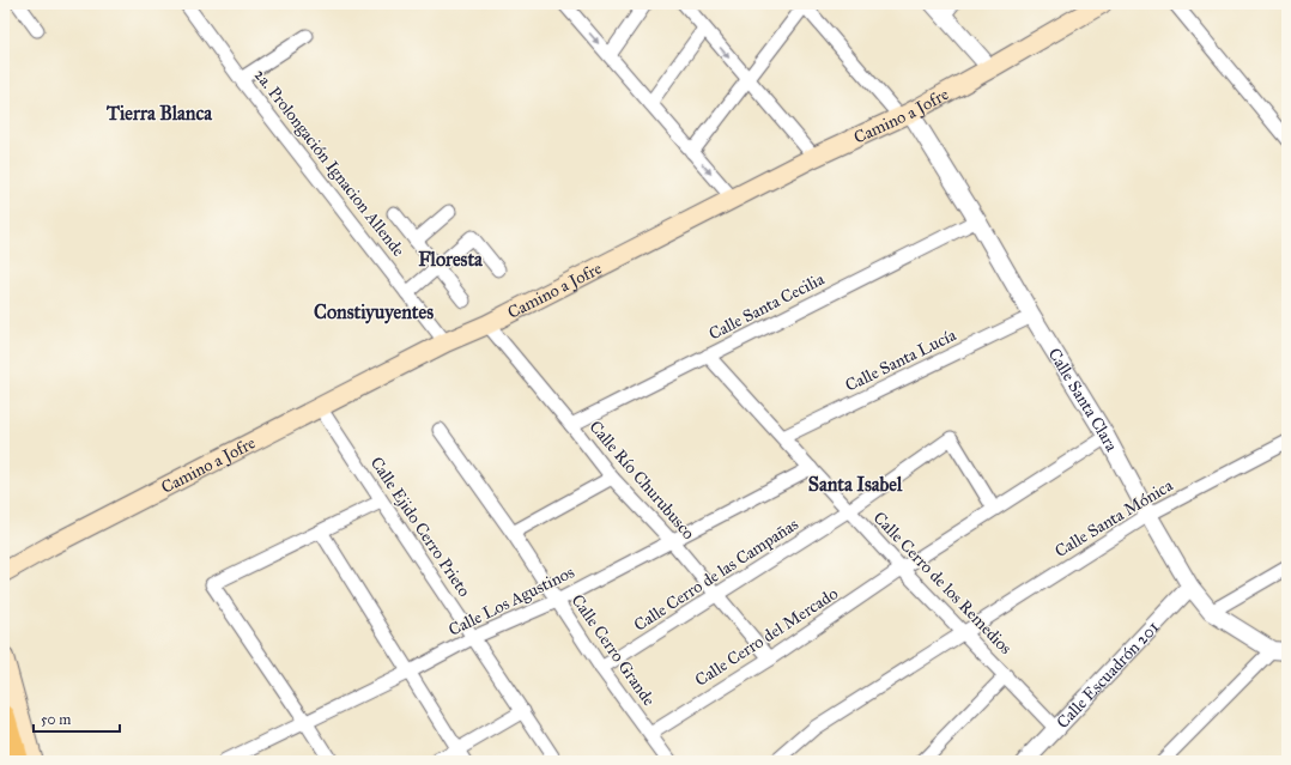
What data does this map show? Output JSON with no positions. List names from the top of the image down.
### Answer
{
  "streets": {
    "main road": ["Camino a Jofre"],
    "street": [
      "2a. Prolongación Ignacion Allende",
      "Calle Santa Cecilia",
      "Calle Santa Lucía",
      "Calle Santa Clara",
      "Calle Río Churubusco",
      "Calle Santa Mónica",
      "Calle Ejido Cerro Prieto",
      "Calle Cerro de las Campañas",
      "Calle Cerro de los Remedios",
      "Calle Los Agustinos",
      "Calle Cerro del Mercado",
      "Calle Cerro Grande",
      "Calle Escuadrón 201"
    ]
  },
  "crossings": [
    ["Camino a Jofre", "2a. Prolongación Ignacion Allende"],
    ["Camino a Jofre", "Calle Santa Clara"],
    ["Camino a Jofre", "Calle Río Churubusco"],
    ["Camino a Jofre", "Calle Ejido Cerro Prieto"],
    ["Calle Santa Cecilia", "Calle Santa Clara"],
    ["Calle Santa Cecilia", "Calle Río Churubusco"],
    ["Calle Santa Cecilia", "Calle Cerro de los Remedios"],
    ["Calle Santa Lucía", "Calle Santa Clara"],
    ["Calle Santa Lucía", "Calle Cerro de los Remedios"],
    ["Calle Santa Clara", "Calle Santa Mónica"],
    ["Calle Santa Clara", "Calle Cerro del Mercado"],
    ["Calle Santa Clara", "Calle Escuadrón 201"],
    ["Calle Río Churubusco", "Calle Cerro de las Campañas"],
    ["Calle Río Churubusco", "Calle Los Agustinos"],
    ["Calle Río Churubusco", "Calle Cerro del Mercado"],
    ["Calle Santa Mónica", "Calle Cerro de los Remedios"],
    ["Calle Ejido Cerro Prieto", "Calle Los Agustinos"],
    ["Calle Cerro de las Campañas", "Calle Cerro de los Remedios"],
    ["Calle Cerro de las Campañas", "Calle Cerro del Mercado"],
    ["Calle Cerro de las Campañas", "Calle Cerro Grande"],
    ["Calle Cerro de los Remedios", "Calle Los Agustinos"],
    ["Calle Cerro de los Remedios", "Calle Cerro del Mercado"],
    ["Calle Cerro de los Remedios", "Calle Escuadrón 201"],
    ["Calle Los Agustinos", "Calle Cerro Grande"],
    ["Calle Cerro del Mercado", "Calle Cerro Grande"]
  ],
  "districts": [
    "Tierra Blanca",
    "Floresta",
    "Constiyuyentes",
    "Santa Isabel"
  ],
  "scale_bar": "50 m"
}
